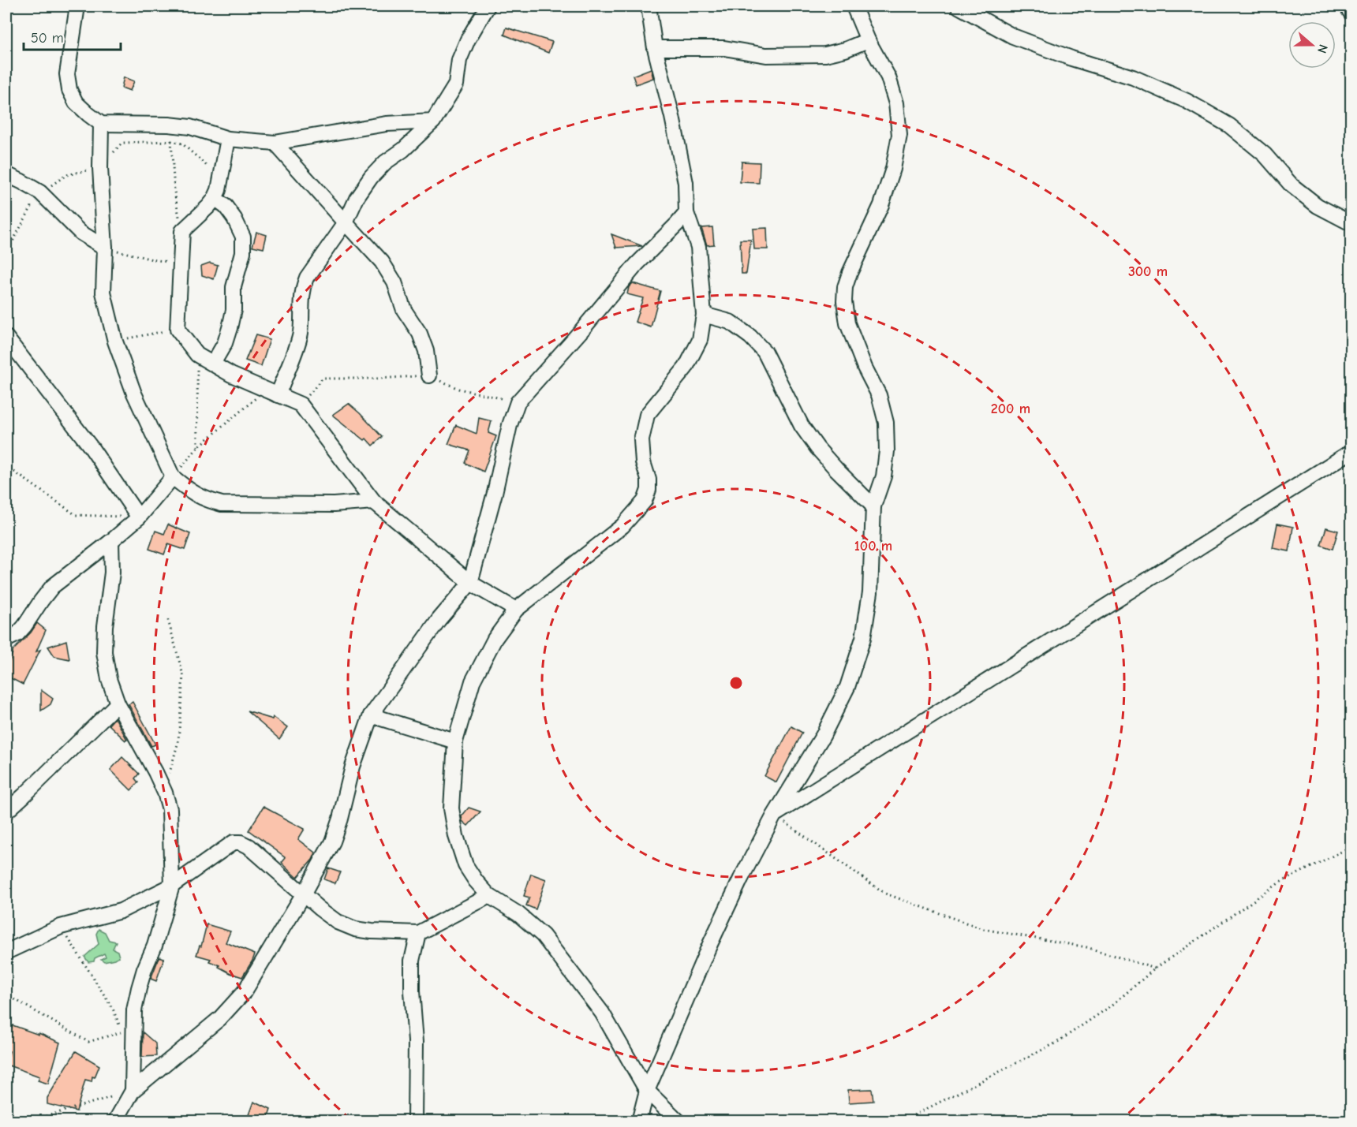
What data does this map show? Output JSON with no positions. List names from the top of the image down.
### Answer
{
  "scale_bar": "50 m",
  "north": "right",
  "rings": ["300 m", "200 m", "100 m"]
}
